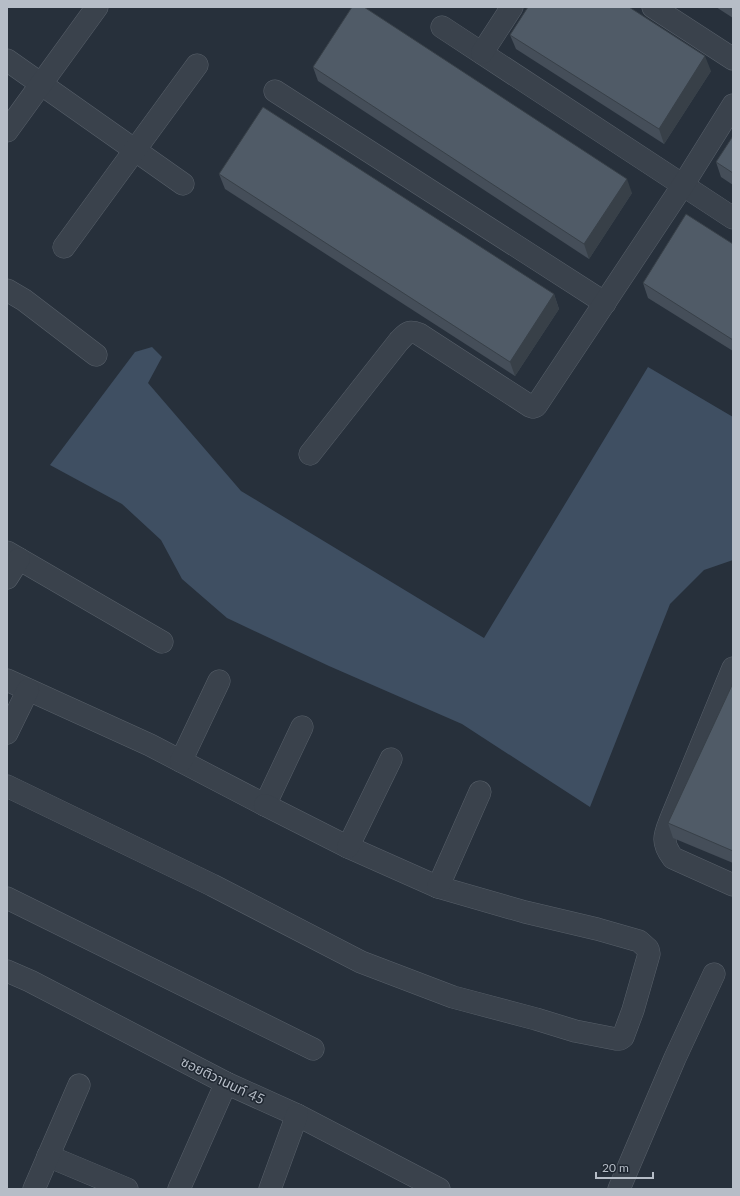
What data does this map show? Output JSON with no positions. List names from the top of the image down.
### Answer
{
  "streets": {
    "street": ["ซอยติวานนท์ 45"]
  },
  "scale_bar": "20 m"
}
